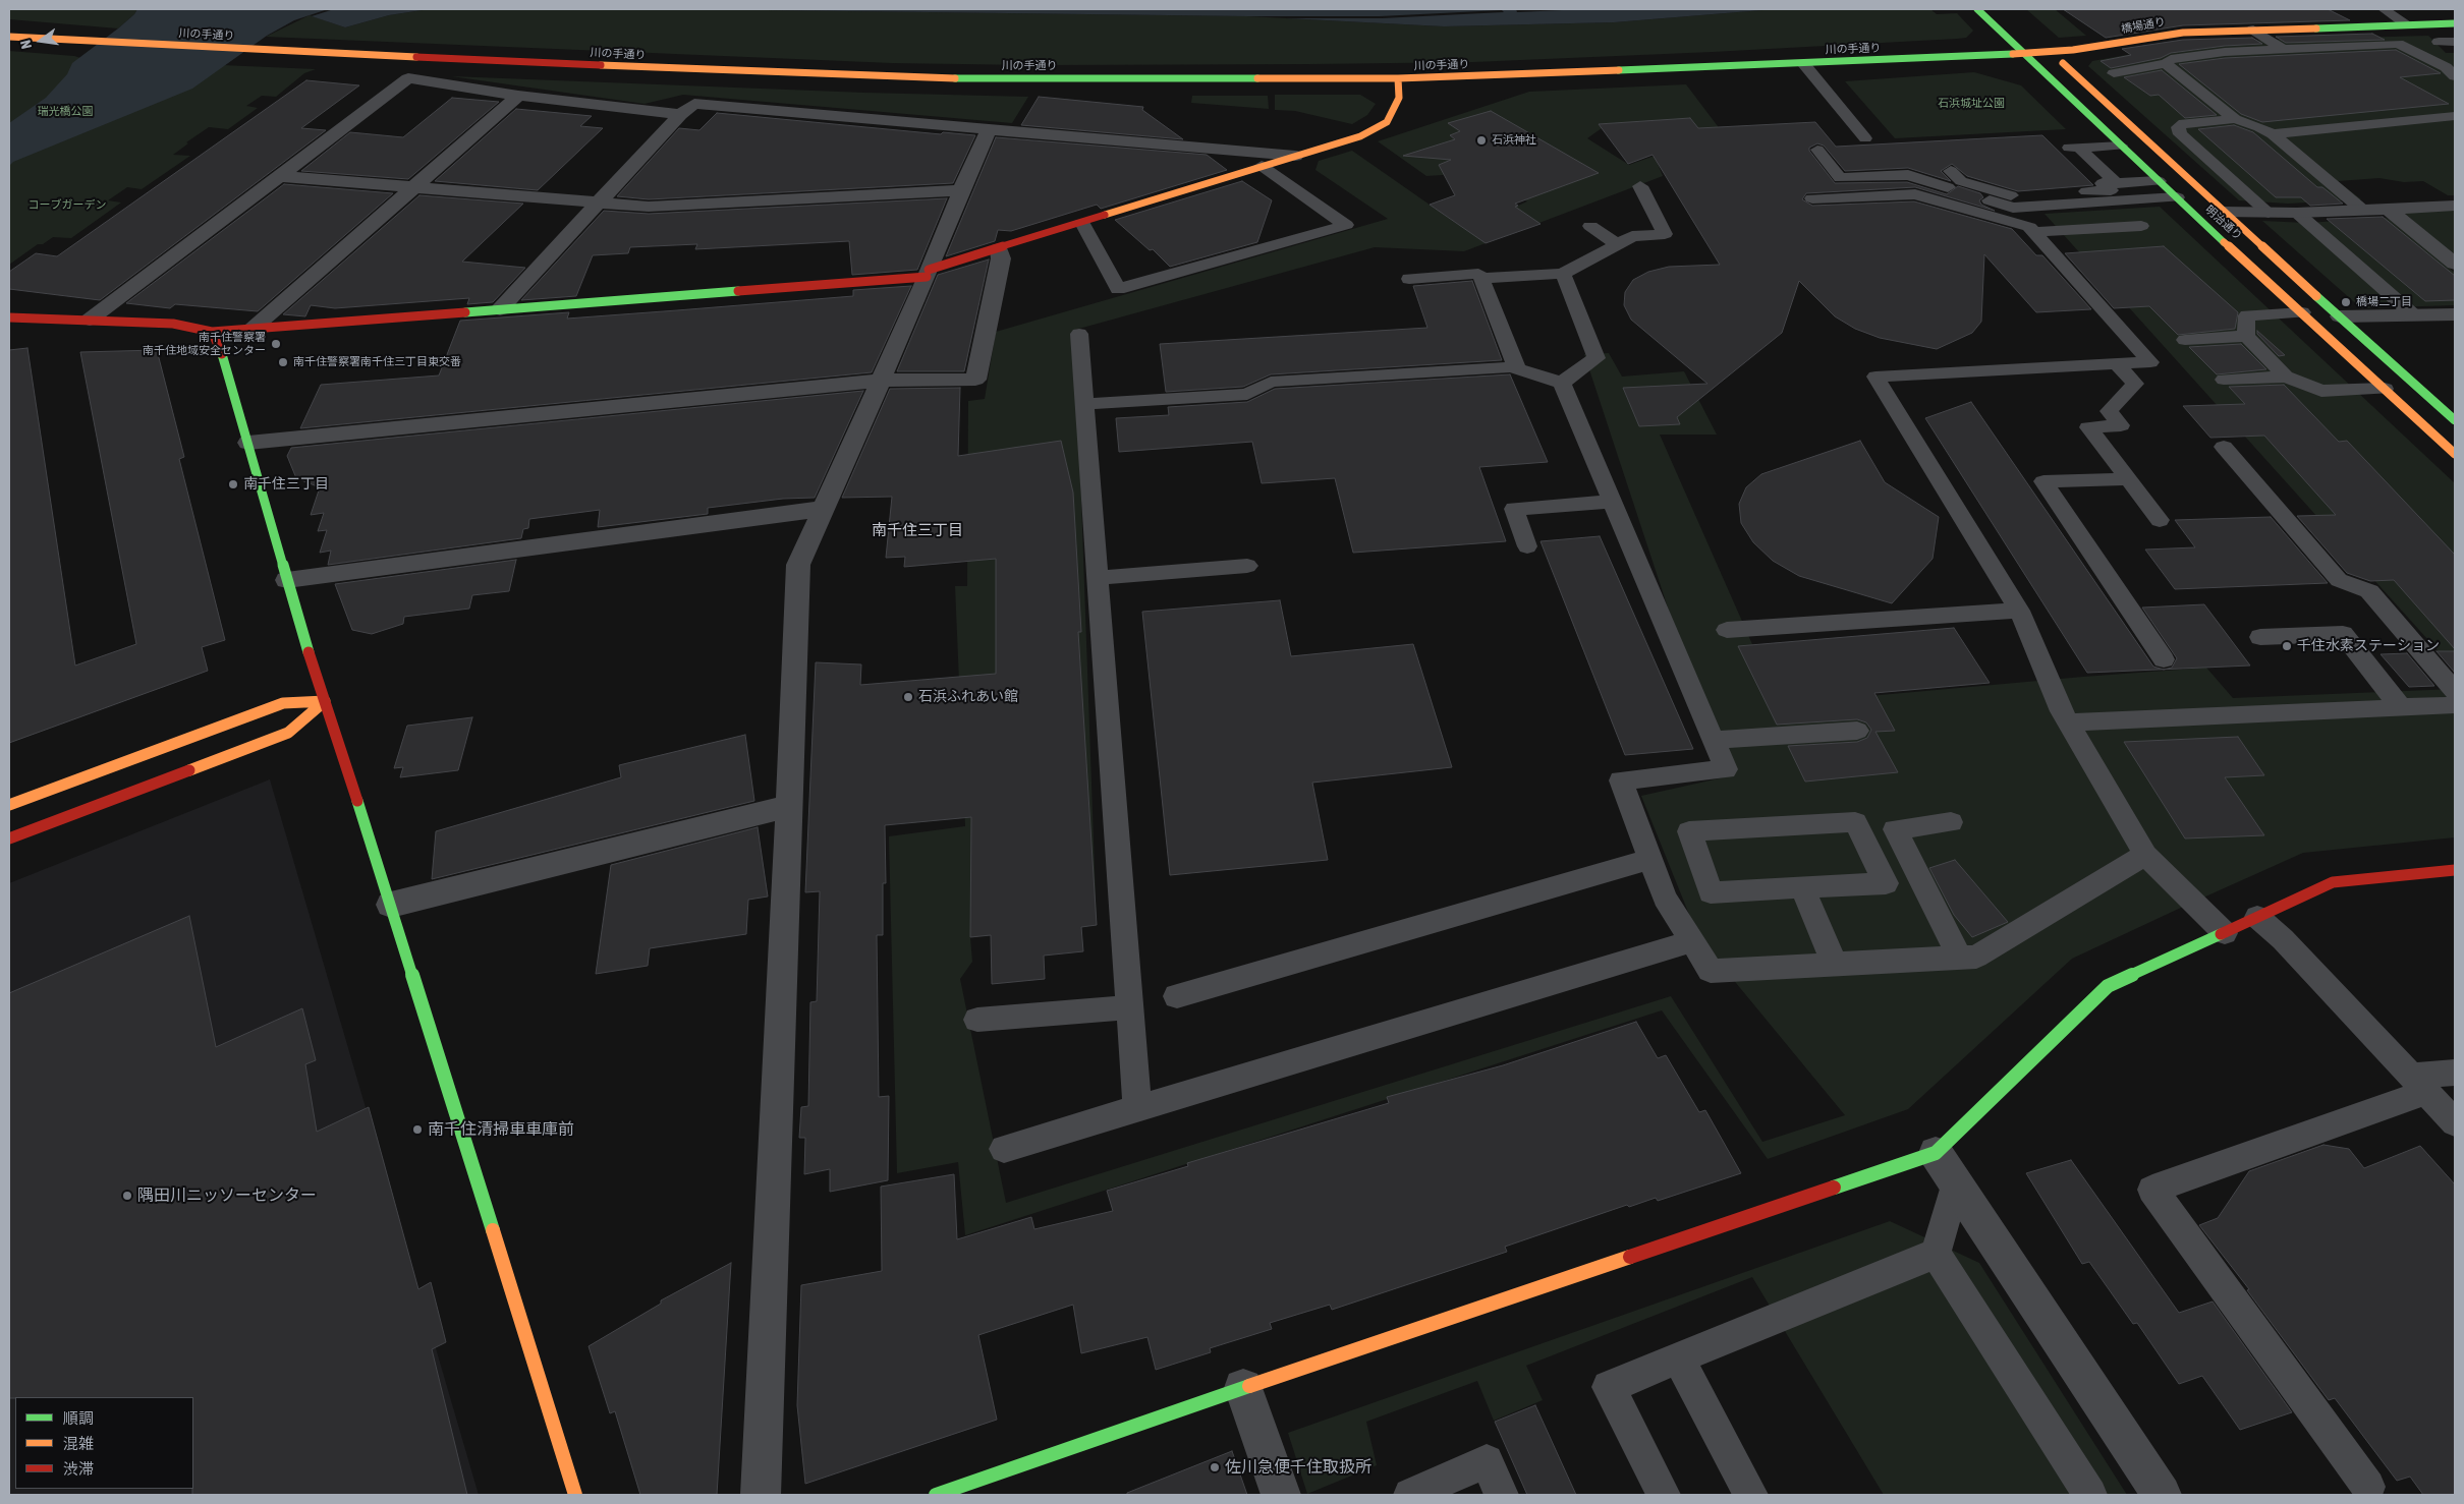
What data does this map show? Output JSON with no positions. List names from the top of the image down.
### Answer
{
  "streets": {
    "main road": ["橋場通り", "川の手通り", "明治通り"]
  },
  "crossings": [
    ["橋場通り", "川の手通り"],
    ["橋場通り", "明治通り"],
    ["川の手通り", "明治通り"]
  ],
  "districts": ["南千住三丁目"],
  "parks": ["石浜城址公園", "瑞光橋公園", "コーブガーデン"],
  "places": [
    "石浜神社",
    "橋場二丁目",
    "南千住警察署 南千住地域安全センター",
    "南千住警察署南千住三丁目東交番",
    "南千住三丁目",
    "千住水素ステーション",
    "石浜ふれあい館",
    "南千住清掃車車庫前",
    "隅田川ニッソーセンター",
    "佐川急便千住取扱所"
  ],
  "legend": ["順調", "混雑", "渋滞"],
  "north": "left"
}
